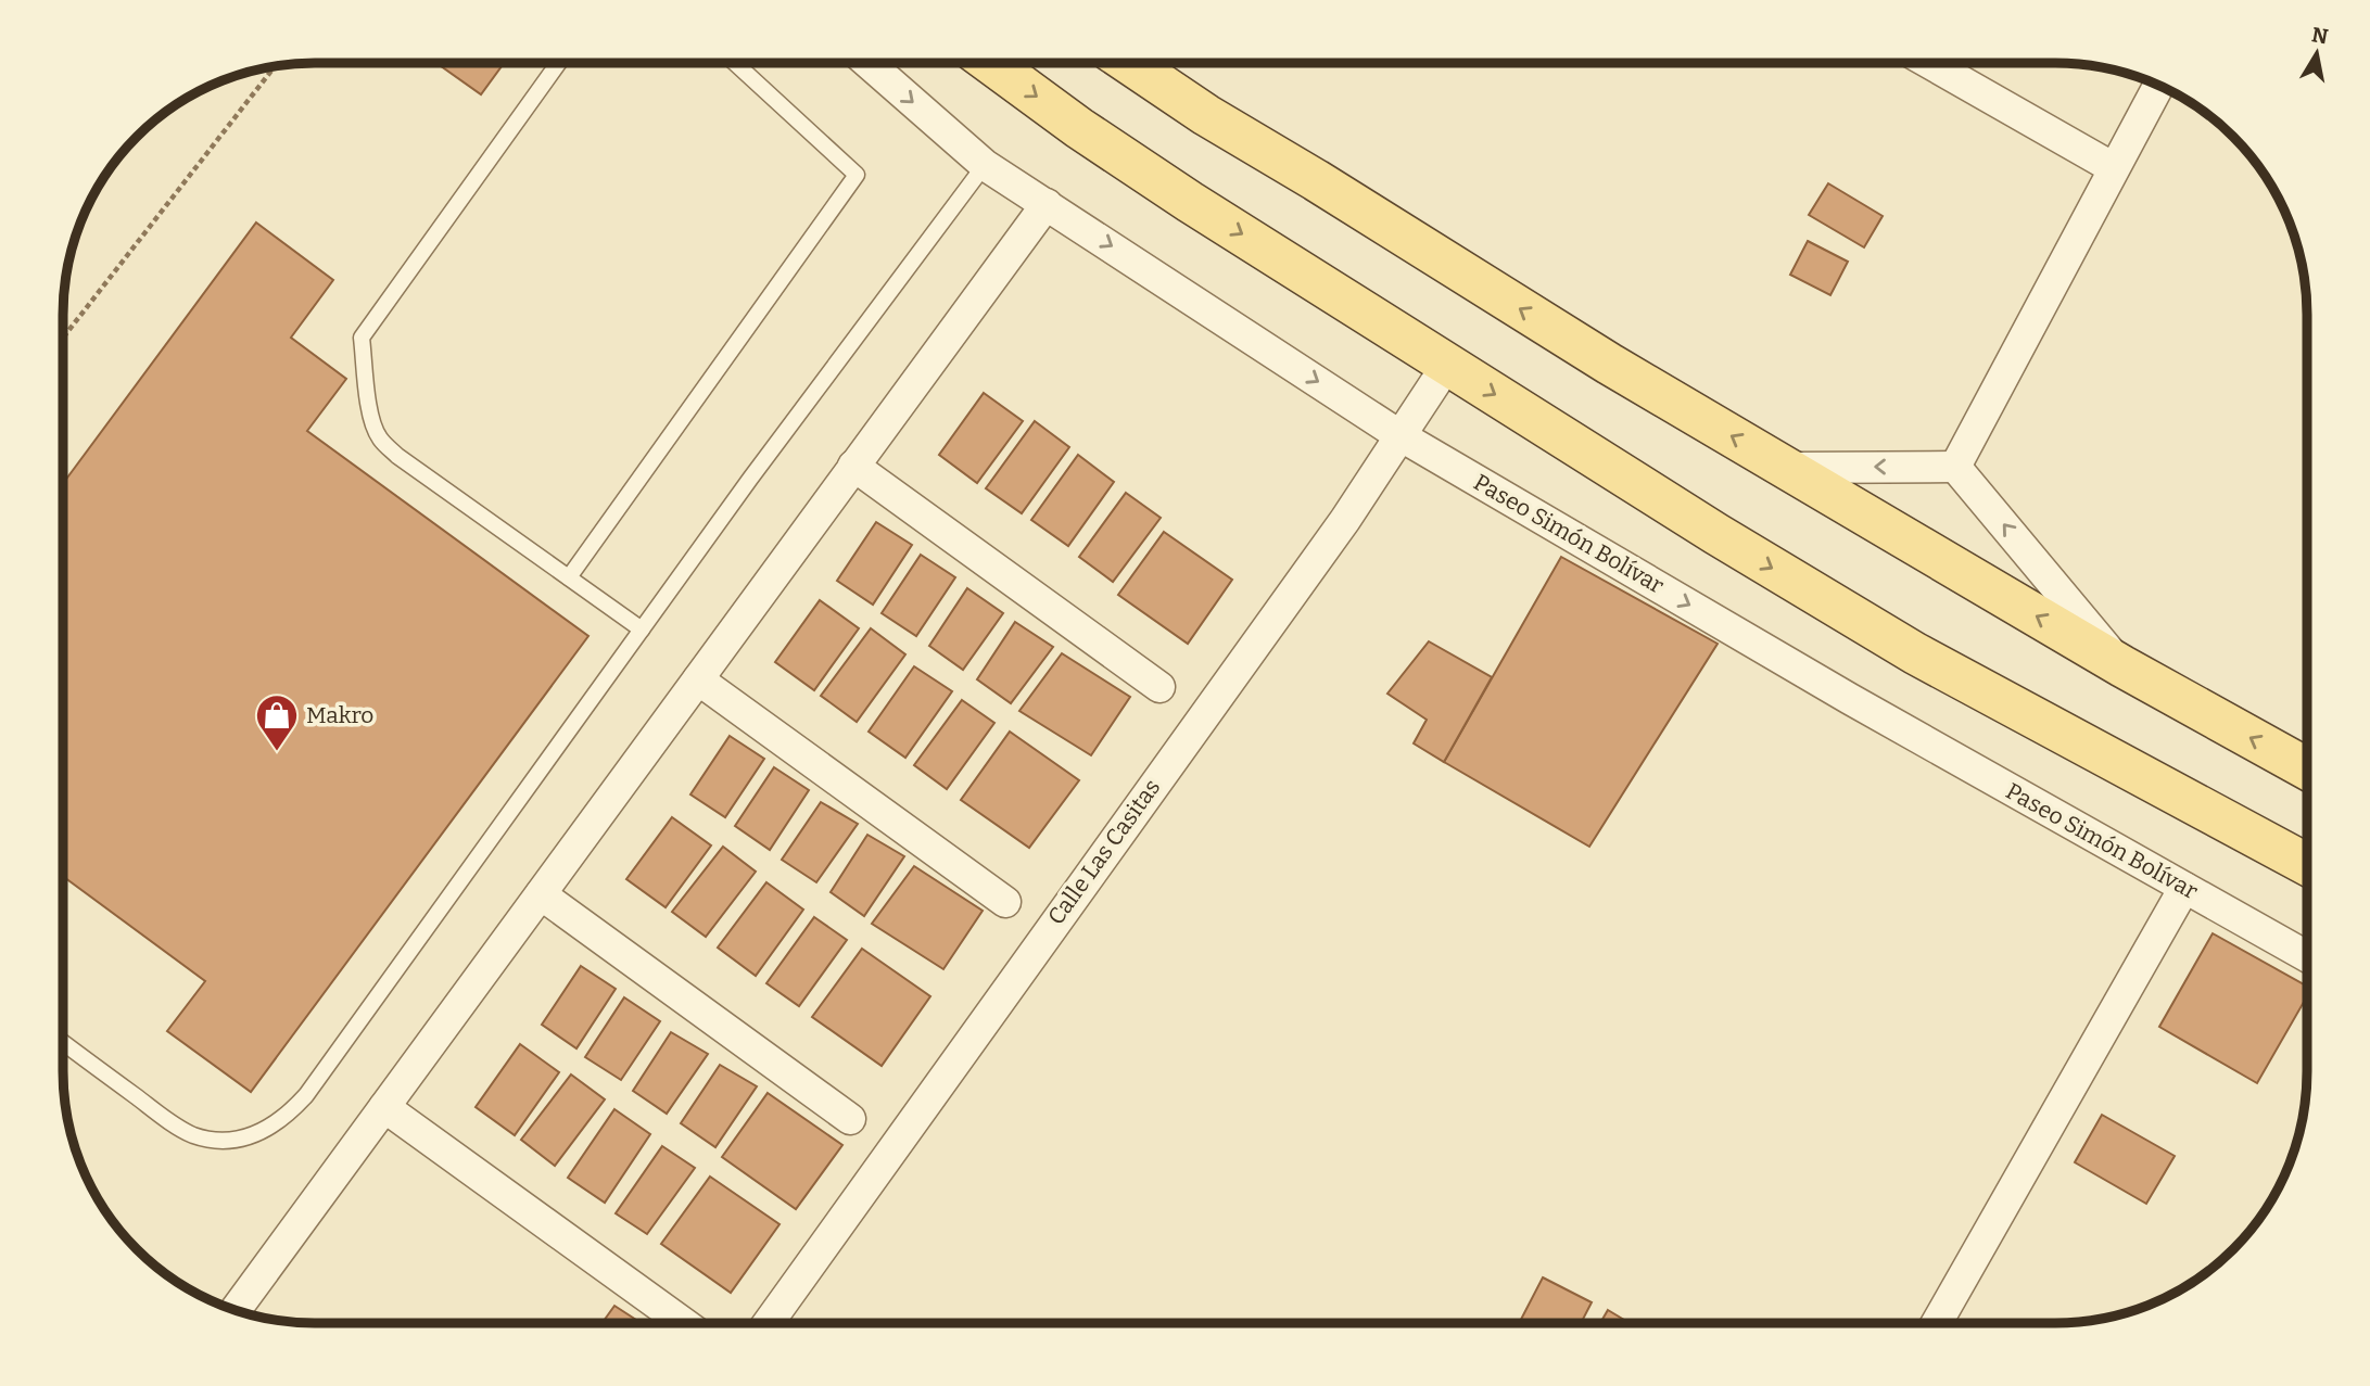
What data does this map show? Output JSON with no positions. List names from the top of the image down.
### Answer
{
  "streets": {
    "street": ["Paseo Simón Bolívar", "Calle Las Casitas"]
  },
  "crossings": [
    ["Paseo Simón Bolívar", "Calle Las Casitas"]
  ],
  "one_way": ["Paseo Simón Bolívar"],
  "places": {
    "shop": ["Makro"]
  },
  "north": "top"
}
